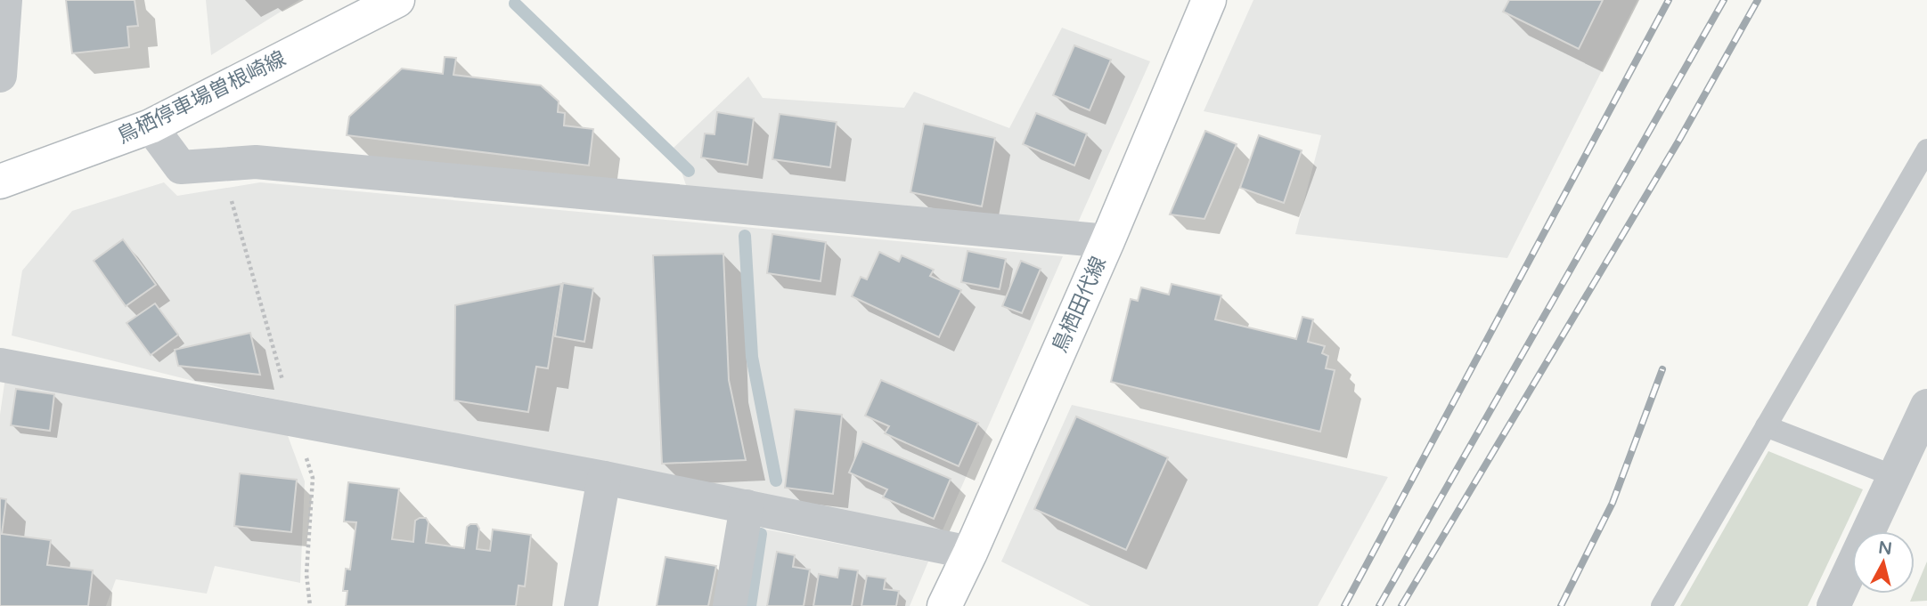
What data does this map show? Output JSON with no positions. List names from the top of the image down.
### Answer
{
  "streets": {
    "main road": ["鳥栖停車場曽根崎線", "鳥栖田代線"]
  },
  "north": "top"
}
